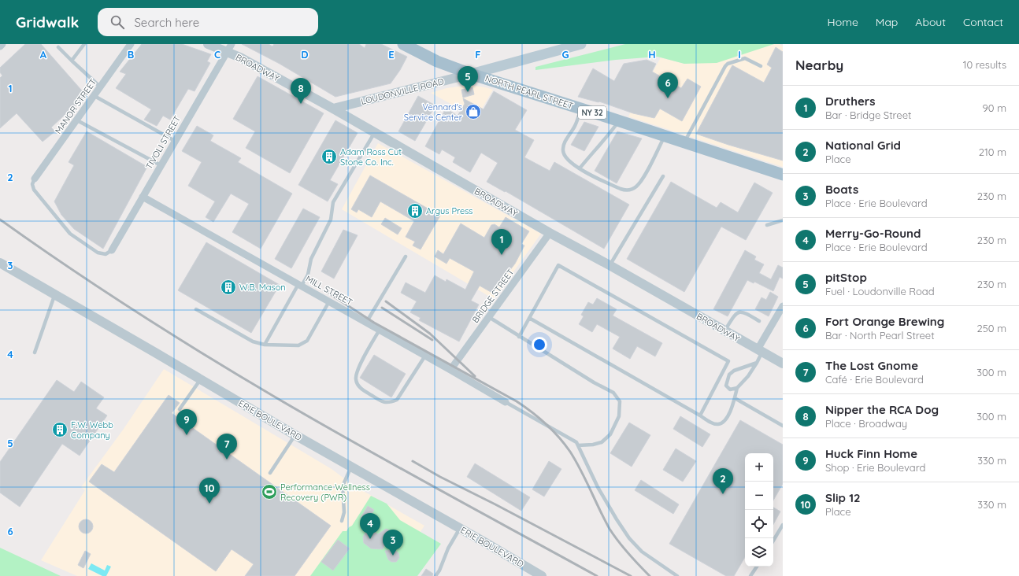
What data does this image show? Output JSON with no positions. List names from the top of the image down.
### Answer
{
  "streets": {
    "main road": ["LOUDONVILLE ROAD", "NORTH PEARL STREET", "NY 32"],
    "street": [
      "BROADWAY",
      "MANOR STREET",
      "TIVOLI STREET",
      "MILL STREET",
      "BRIDGE STREET",
      "ERIE BOULEVARD"
    ]
  },
  "crossings": [
    ["BROADWAY", "LOUDONVILLE ROAD"],
    ["BROADWAY", "TIVOLI STREET"],
    ["BROADWAY", "BRIDGE STREET"],
    ["LOUDONVILLE ROAD", "NORTH PEARL STREET"],
    ["TIVOLI STREET", "MILL STREET"],
    ["MILL STREET", "BRIDGE STREET"]
  ],
  "places": {
    "shop": ["Vennard's Service Center"],
    "building": [
      "Adam Ross Cut Stone Co. Inc.",
      "Argus Press",
      "W.B. Mason",
      "F.W. Webb Company"
    ],
    "sports": ["Performance Wellness Recovery (PWR)"]
  },
  "page": {
    "header": "Gridwalk",
    "search": "Search here",
    "nav": [
      "Home",
      "Map",
      "About",
      "Contact"
    ],
    "heading": ["Nearby", "10 results"],
    "pins": [
      "5",
      "6",
      "8",
      "1",
      "9",
      "7",
      "2",
      "10",
      "4",
      "3"
    ],
    "list": [
      {
        "mark": "1",
        "name": "Druthers",
        "note": "Bar · Bridge Street",
        "value": "90 m"
      },
      {
        "mark": "2",
        "name": "National Grid",
        "note": "Place",
        "value": "210 m"
      },
      {
        "mark": "3",
        "name": "Boats",
        "note": "Place · Erie Boulevard",
        "value": "230 m"
      },
      {
        "mark": "4",
        "name": "Merry-Go-Round",
        "note": "Place · Erie Boulevard",
        "value": "230 m"
      },
      {
        "mark": "5",
        "name": "pitStop",
        "note": "Fuel · Loudonville Road",
        "value": "230 m"
      },
      {
        "mark": "6",
        "name": "Fort Orange Brewing",
        "note": "Bar · North Pearl Street",
        "value": "250 m"
      },
      {
        "mark": "7",
        "name": "The Lost Gnome",
        "note": "Café · Erie Boulevard",
        "value": "300 m"
      },
      {
        "mark": "8",
        "name": "Nipper the RCA Dog",
        "note": "Place · Broadway",
        "value": "300 m"
      },
      {
        "mark": "9",
        "name": "Huck Finn Home",
        "note": "Shop · Erie Boulevard",
        "value": "330 m"
      },
      {
        "mark": "10",
        "name": "Slip 12",
        "note": "Place",
        "value": "330 m"
      }
    ],
    "map_buttons": ["+", "−"]
  },
  "grid": {
    "columns": [
      "A",
      "B",
      "C",
      "D",
      "E",
      "F",
      "G",
      "H",
      "I"
    ],
    "rows": [
      "1",
      "2",
      "3",
      "4",
      "5",
      "6"
    ]
  }
}
